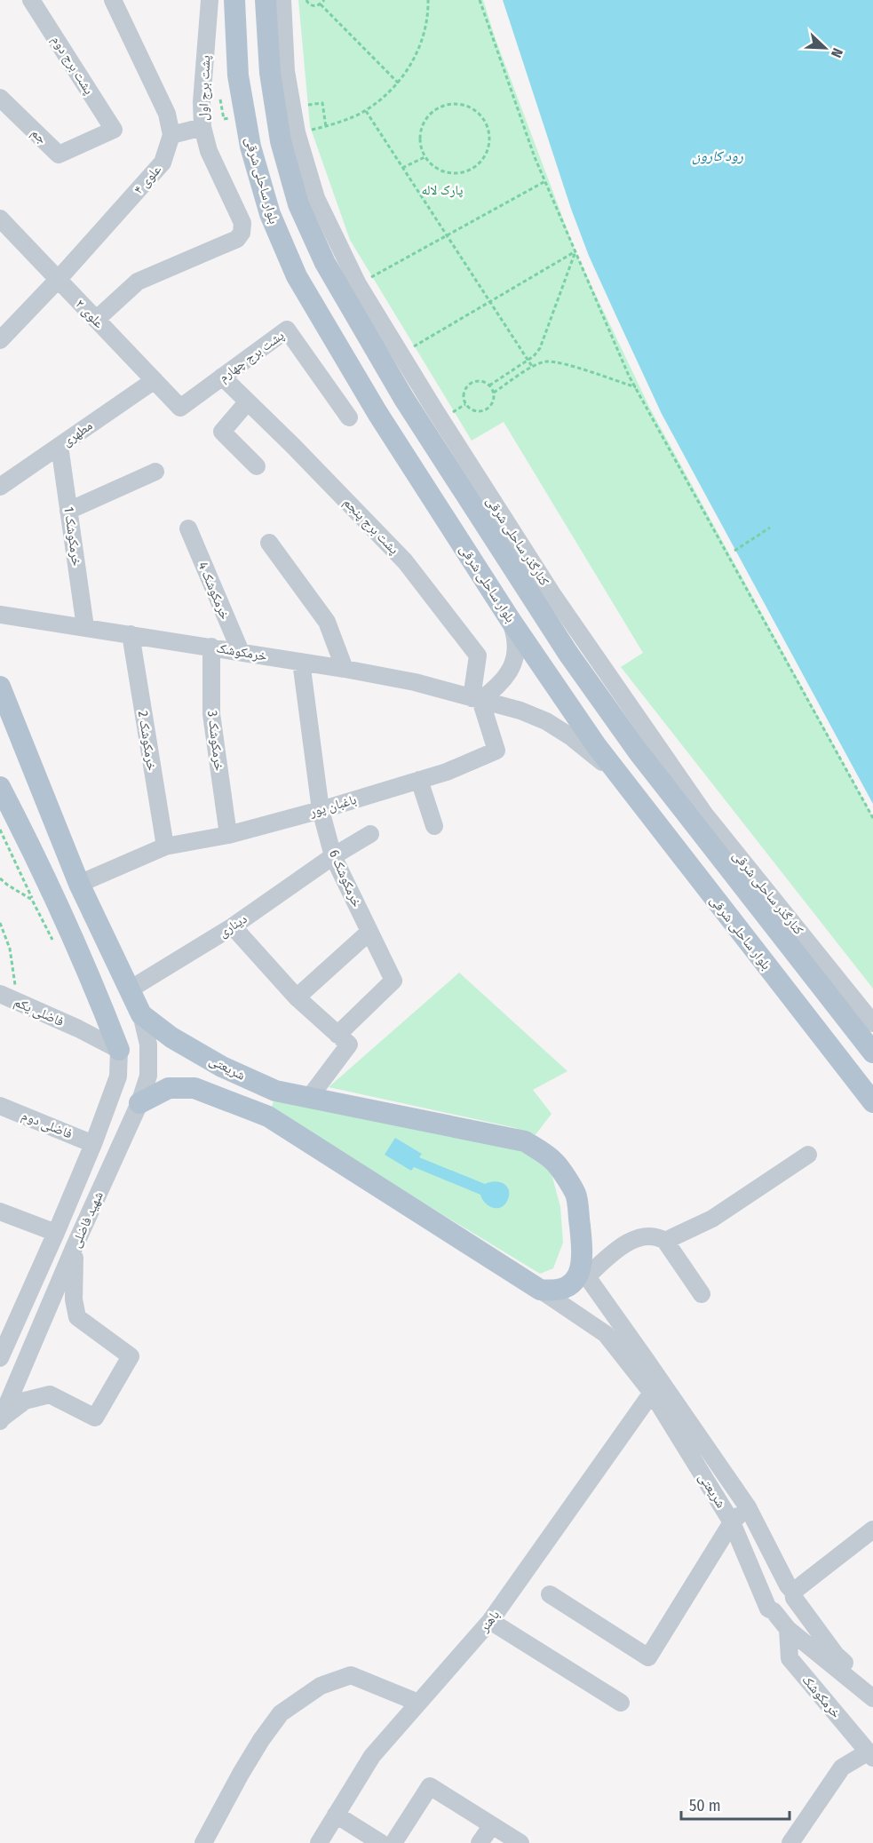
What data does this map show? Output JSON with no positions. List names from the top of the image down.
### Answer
{
  "streets": {
    "main road": ["بلوار ساحلی شرقی", "شریعتی"],
    "street": [
      "پشت برج دوم",
      "پشت برج اول",
      "جم",
      "علوی ۴",
      "علوی ۲",
      "پشت برج چهارم",
      "مطهری",
      "پشت برج پنجم",
      "خرمکوشک 1",
      "کنارگذر ساحلی شرقی",
      "خرمکوشک 4",
      "خرمکوشک",
      "خرمکوشک 2",
      "خرمکوشک 3",
      "باغبان پور",
      "خرمکوشک 6",
      "دیناری",
      "فاضلی یکم",
      "فاضلی دوم",
      "شهید فاضلی",
      "باهنر"
    ]
  },
  "crossings": [
    ["پشت برج دوم", "جم"],
    ["پشت برج اول", "علوی ۲"],
    ["علوی ۴", "علوی ۲"],
    ["بلوار ساحلی شرقی", "خرمکوشک"],
    ["علوی ۲", "پشت برج چهارم"],
    ["علوی ۲", "مطهری"],
    ["پشت برج چهارم", "پشت برج پنجم"],
    ["مطهری", "خرمکوشک 1"],
    ["پشت برج پنجم", "خرمکوشک"],
    ["پشت برج پنجم", "باغبان پور"],
    ["خرمکوشک 1", "خرمکوشک"],
    ["خرمکوشک 4", "خرمکوشک"],
    ["خرمکوشک", "خرمکوشک 2"],
    ["خرمکوشک", "خرمکوشک 3"],
    ["خرمکوشک", "باغبان پور"],
    ["خرمکوشک", "خرمکوشک 6"],
    ["خرمکوشک", "شریعتی"],
    ["خرمکوشک 2", "باغبان پور"],
    ["خرمکوشک 3", "باغبان پور"],
    ["باغبان پور", "خرمکوشک 6"],
    ["باغبان پور", "شریعتی"],
    ["خرمکوشک 6", "دیناری"],
    ["دیناری", "شریعتی"],
    ["فاضلی یکم", "شهید فاضلی"],
    ["شریعتی", "شهید فاضلی"],
    ["شریعتی", "باهنر"],
    ["فاضلی دوم", "شهید فاضلی"]
  ],
  "water": ["رود کارون"],
  "parks": ["پارک لاله"],
  "scale_bar": "50 m",
  "north": "bottom right"
}
